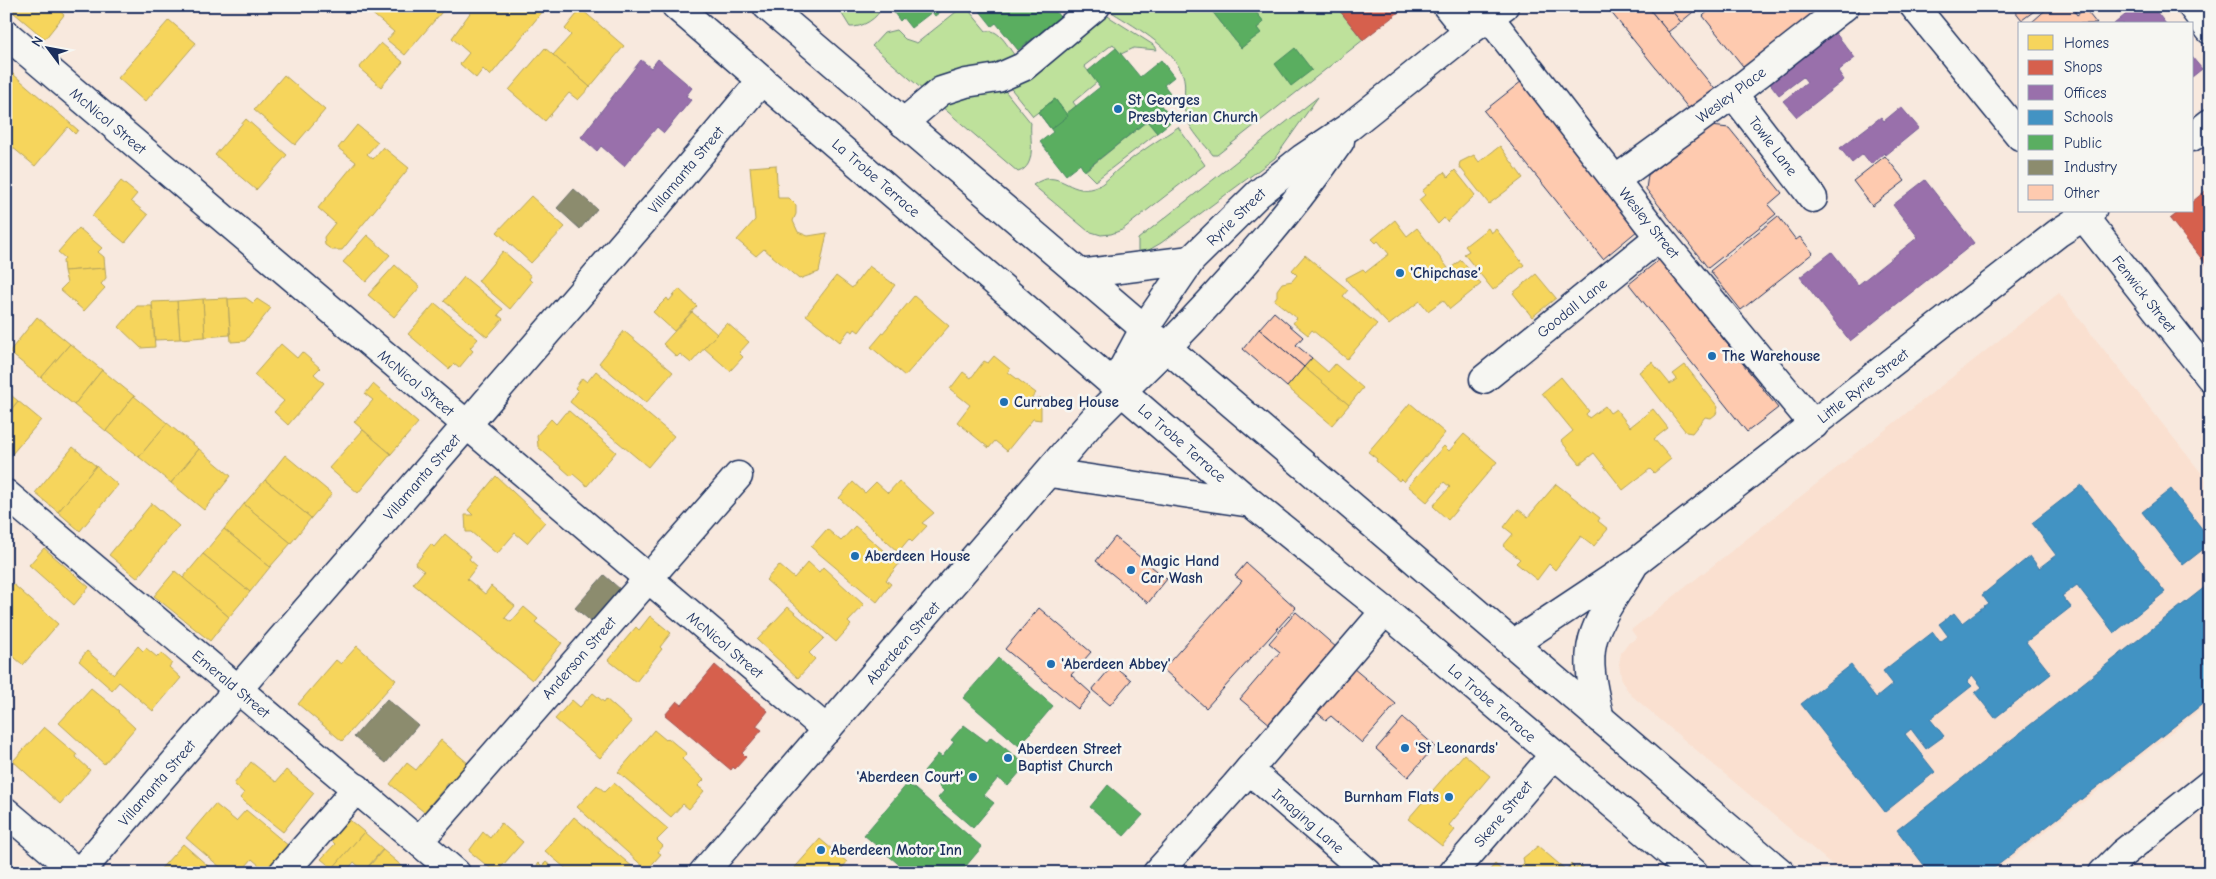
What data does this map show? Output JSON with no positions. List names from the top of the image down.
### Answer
{
  "streets": {
    "main road": [
      "Wesley Place",
      "McNicol Street",
      "Towle Lane",
      "Villamanta Street",
      "La Trobe Terrace",
      "Ryrie Street",
      "Wesley Street",
      "Fenwick Street",
      "Goodall Lane",
      "Little Ryrie Street",
      "Aberdeen Street",
      "Anderson Street",
      "Emerald Street",
      "Skene Street",
      "Imaging Lane"
    ]
  },
  "crossings": [
    ["Wesley Place", "Towle Lane"],
    ["Wesley Place", "Wesley Street"],
    ["McNicol Street", "Villamanta Street"],
    ["McNicol Street", "Aberdeen Street"],
    ["McNicol Street", "Anderson Street"],
    ["Villamanta Street", "La Trobe Terrace"],
    ["Villamanta Street", "Emerald Street"],
    ["La Trobe Terrace", "Ryrie Street"],
    ["La Trobe Terrace", "Aberdeen Street"],
    ["La Trobe Terrace", "Skene Street"],
    ["Ryrie Street", "Wesley Street"],
    ["Ryrie Street", "Aberdeen Street"],
    ["Wesley Street", "Goodall Lane"],
    ["Wesley Street", "Little Ryrie Street"],
    ["Fenwick Street", "Little Ryrie Street"],
    ["Anderson Street", "Emerald Street"]
  ],
  "places": [
    "St Georges Presbyterian Church",
    "'Chipchase'",
    "The Warehouse",
    "Currabeg House",
    "Aberdeen House",
    "Magic Hand Car Wash",
    "'Aberdeen Abbey'",
    "'St Leonards'",
    "Aberdeen Street Baptist Church",
    "'Aberdeen Court'",
    "Burnham Flats",
    "Aberdeen Motor Inn"
  ],
  "legend": [
    "Homes",
    "Shops",
    "Offices",
    "Schools",
    "Public",
    "Industry",
    "Other"
  ],
  "north": "top left"
}
